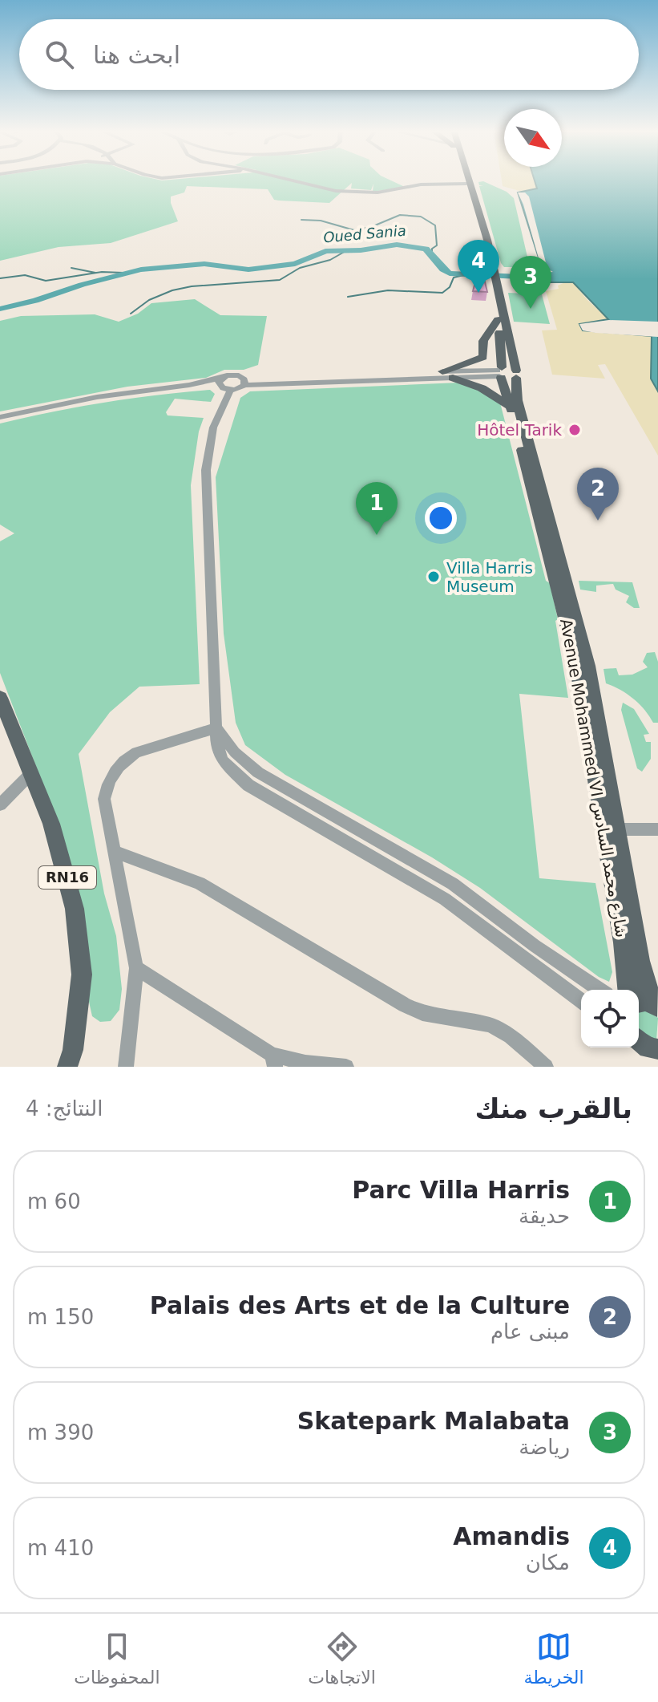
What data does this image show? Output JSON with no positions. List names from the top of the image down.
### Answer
{
  "streets": {
    "main road": ["Avenue Mohammed VI شارع محمد السادس", "RN16"]
  },
  "water": ["Oued Sania"],
  "places": ["Hôtel Tarik", "Villa Harris Museum"],
  "north": "bottom right",
  "page": {
    "search": "ابحث هنا",
    "pins": [
      "4",
      "3",
      "2",
      "1"
    ],
    "heading": ["بالقرب منك", "النتائج: 4"],
    "list": [
      {
        "mark": "1",
        "name": "Parc Villa Harris",
        "note": "حديقة",
        "value": "60 m"
      },
      {
        "mark": "2",
        "name": "Palais des Arts et de la Culture",
        "note": "مبنى عام",
        "value": "150 m"
      },
      {
        "mark": "3",
        "name": "Skatepark Malabata",
        "note": "رياضة",
        "value": "390 m"
      },
      {
        "mark": "4",
        "name": "Amandis",
        "note": "مكان",
        "value": "410 m"
      }
    ],
    "nav": ["الخريطة", "الاتجاهات", "المحفوظات"]
  }
}
